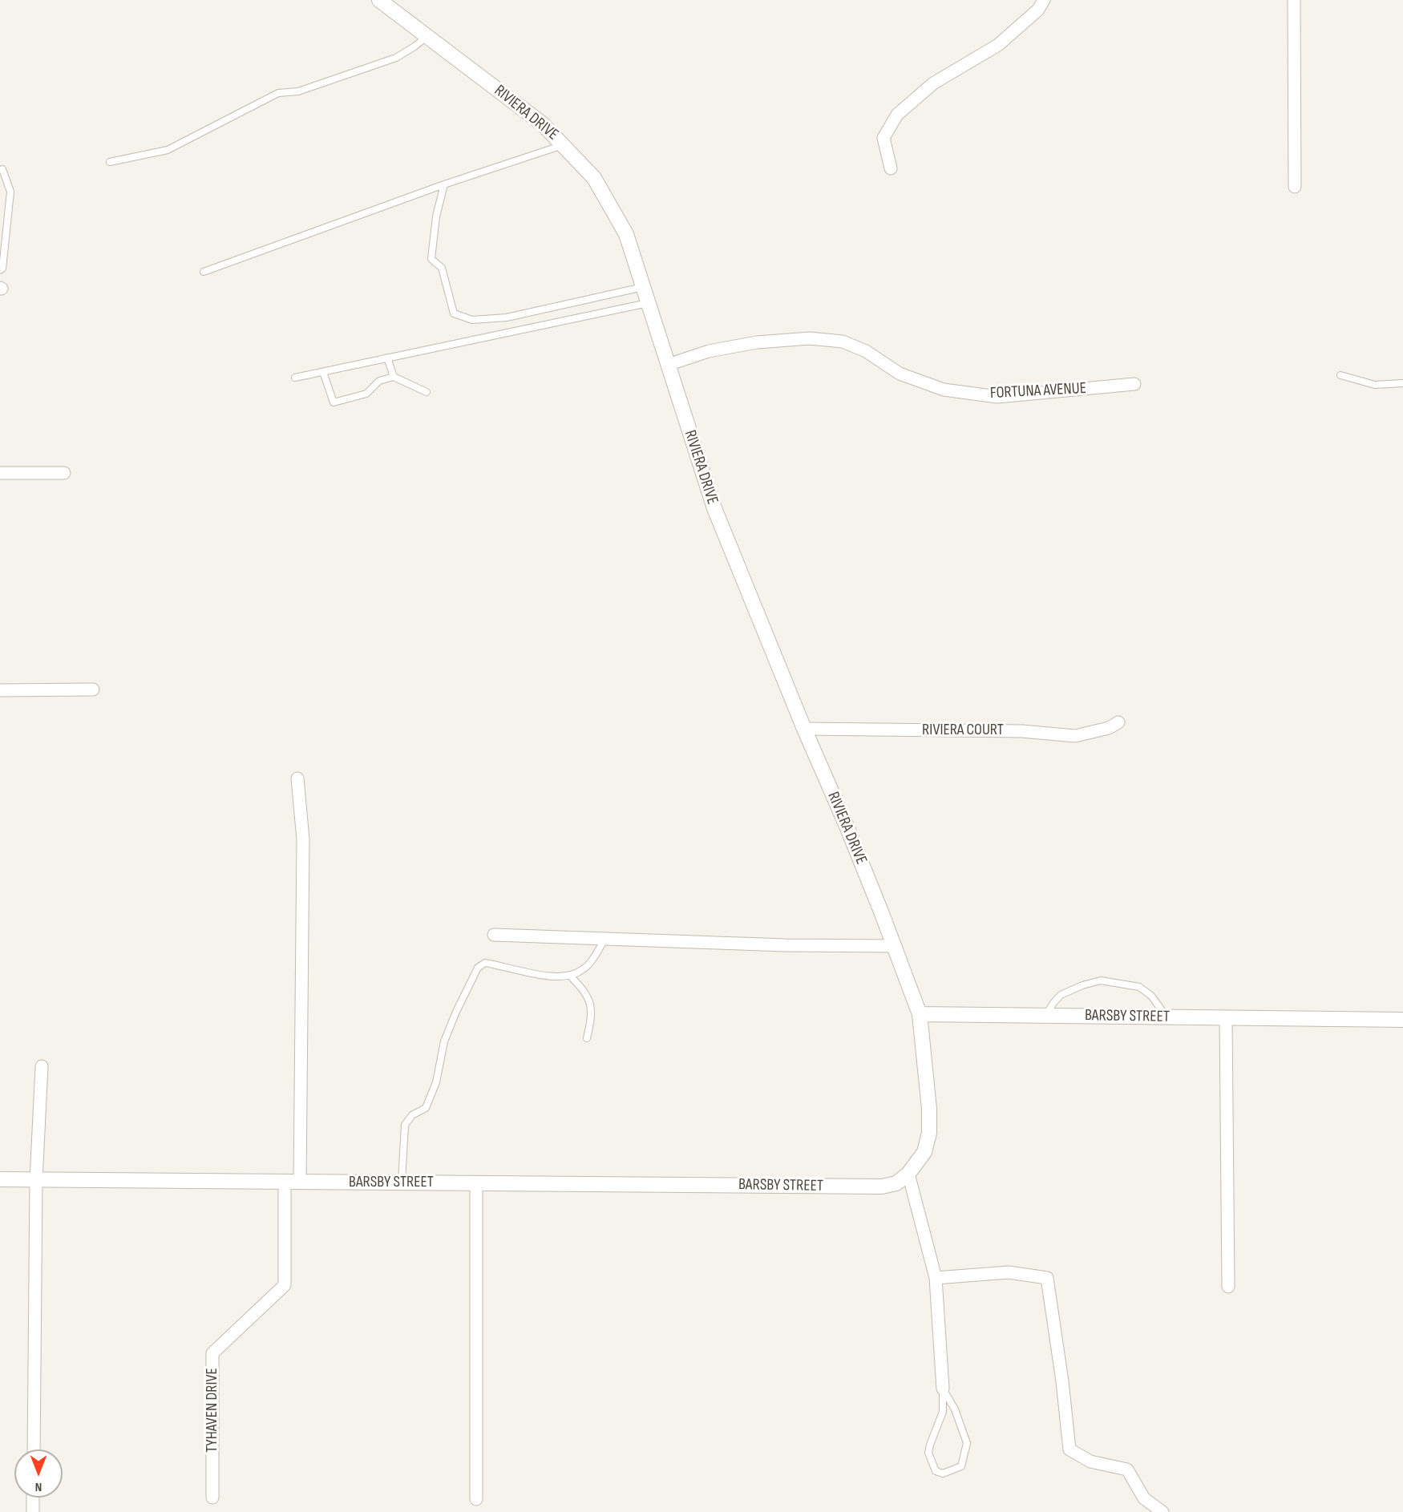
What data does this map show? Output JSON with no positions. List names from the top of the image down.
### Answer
{
  "streets": {
    "street": [
      "RIVIERA DRIVE",
      "FORTUNA AVENUE",
      "RIVIERA COURT",
      "BARSBY STREET",
      "TYHAVEN DRIVE"
    ]
  },
  "crossings": [
    ["RIVIERA DRIVE", "FORTUNA AVENUE"],
    ["RIVIERA DRIVE", "RIVIERA COURT"],
    ["RIVIERA DRIVE", "BARSBY STREET"],
    ["BARSBY STREET", "TYHAVEN DRIVE"]
  ],
  "north": "bottom"
}
